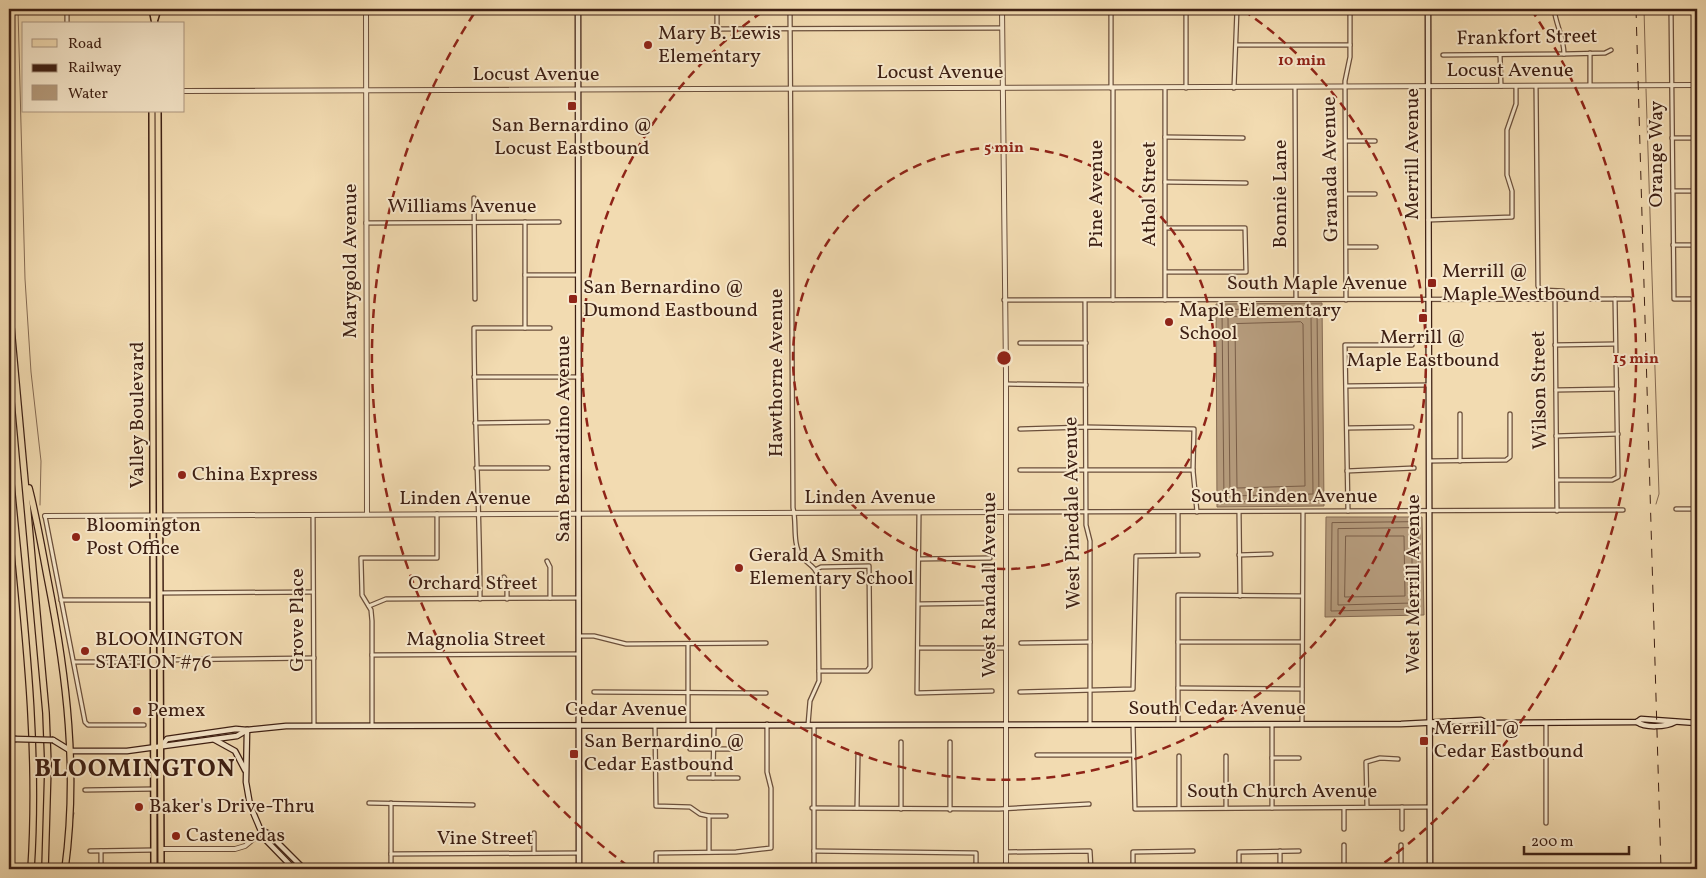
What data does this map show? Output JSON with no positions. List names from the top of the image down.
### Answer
{
  "streets": {
    "main road": [
      "Merrill Avenue",
      "Valley Boulevard",
      "San Bernardino Avenue",
      "West Merrill Avenue",
      "South Cedar Avenue",
      "Cedar Avenue"
    ],
    "street": [
      "Frankfort Street",
      "Locust Avenue",
      "Orange Way",
      "Granada Avenue",
      "Pine Avenue",
      "Athol Street",
      "Bonnie Lane",
      "Williams Avenue",
      "Marygold Avenue",
      "South Maple Avenue",
      "Hawthorne Avenue",
      "Wilson Street",
      "South Linden Avenue",
      "Linden Avenue",
      "West Pinedale Avenue",
      "Orchard Street",
      "West Randall Avenue",
      "Grove Place",
      "Magnolia Street",
      "South Church Avenue",
      "Vine Street"
    ]
  },
  "crossings": [
    ["Locust Avenue", "Merrill Avenue"],
    ["Locust Avenue", "Orange Way"],
    ["Locust Avenue", "Granada Avenue"],
    ["Locust Avenue", "Pine Avenue"],
    ["Locust Avenue", "Athol Street"],
    ["Locust Avenue", "Bonnie Lane"],
    ["Locust Avenue", "Marygold Avenue"],
    ["Locust Avenue", "Hawthorne Avenue"],
    ["Locust Avenue", "San Bernardino Avenue"],
    ["Locust Avenue", "West Randall Avenue"],
    ["Merrill Avenue", "South Maple Avenue"],
    ["Merrill Avenue", "West Merrill Avenue"],
    ["Granada Avenue", "South Maple Avenue"],
    ["Pine Avenue", "South Maple Avenue"],
    ["Athol Street", "South Maple Avenue"],
    ["Bonnie Lane", "South Maple Avenue"],
    ["Williams Avenue", "Marygold Avenue"],
    ["Marygold Avenue", "Linden Avenue"],
    ["South Maple Avenue", "Wilson Street"],
    ["South Maple Avenue", "West Pinedale Avenue"],
    ["South Maple Avenue", "West Merrill Avenue"],
    ["South Maple Avenue", "West Randall Avenue"],
    ["Hawthorne Avenue", "Linden Avenue"],
    ["Wilson Street", "South Linden Avenue"],
    ["Valley Boulevard", "Linden Avenue"],
    ["Valley Boulevard", "Cedar Avenue"],
    ["San Bernardino Avenue", "Linden Avenue"],
    ["San Bernardino Avenue", "Orchard Street"],
    ["San Bernardino Avenue", "Magnolia Street"],
    ["San Bernardino Avenue", "Cedar Avenue"],
    ["San Bernardino Avenue", "Vine Street"],
    ["South Linden Avenue", "Linden Avenue"],
    ["South Linden Avenue", "West Pinedale Avenue"],
    ["South Linden Avenue", "West Merrill Avenue"],
    ["South Linden Avenue", "West Randall Avenue"],
    ["Linden Avenue", "West Randall Avenue"],
    ["Linden Avenue", "Grove Place"],
    ["West Pinedale Avenue", "South Cedar Avenue"],
    ["West Merrill Avenue", "South Cedar Avenue"],
    ["West Merrill Avenue", "South Church Avenue"],
    ["West Randall Avenue", "South Cedar Avenue"],
    ["West Randall Avenue", "Cedar Avenue"],
    ["Grove Place", "Cedar Avenue"],
    ["South Cedar Avenue", "Cedar Avenue"]
  ],
  "districts": ["BLOOMINGTON"],
  "places": {
    "other": [
      "Mary B. Lewis Elementary",
      "Maple Elementary School",
      "China Express",
      "Bloomington Post Office",
      "Gerald A Smith Elementary School",
      "BLOOMINGTON STATION #76",
      "Pemex",
      "Baker's Drive-Thru",
      "Castenedas"
    ],
    "transit": [
      "San Bernardino @ Locust Eastbound",
      "Merrill @ Maple Westbound",
      "San Bernardino @ Dumond Eastbound",
      "Merrill @ Maple Eastbound",
      "Merrill @ Cedar Eastbound",
      "San Bernardino @ Cedar Eastbound"
    ]
  },
  "legend": ["Road", "Railway", "Water"],
  "scale_bar": "200 m",
  "rings": ["10 min", "5 min", "15 min"]
}
